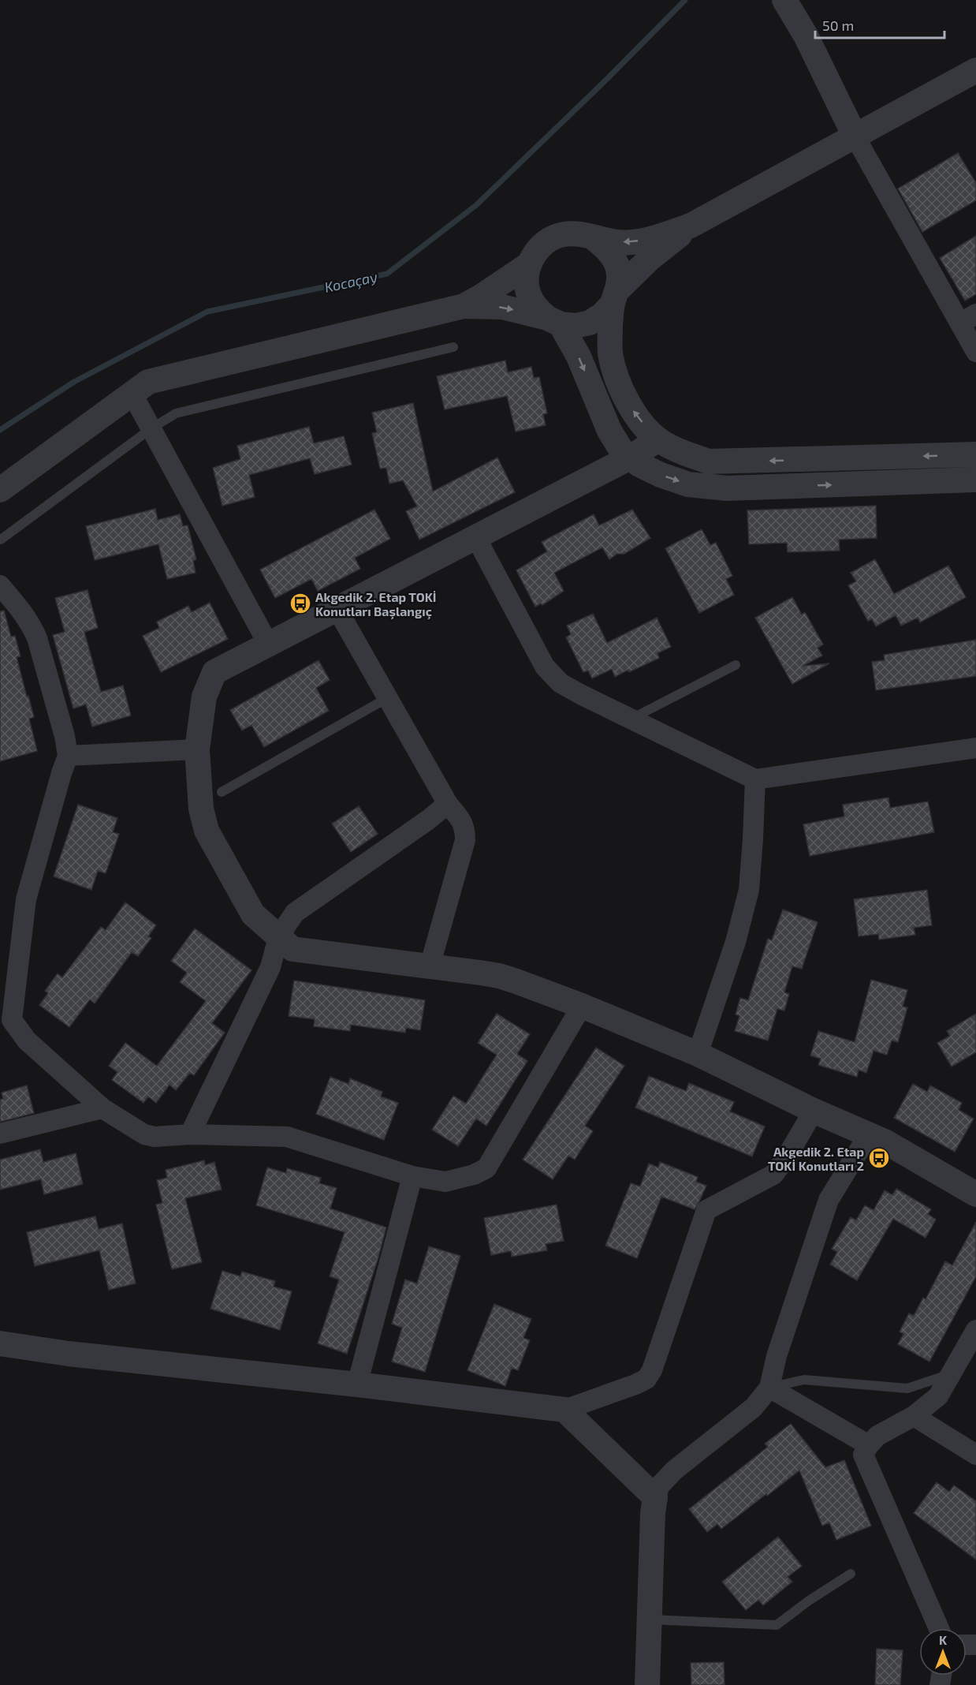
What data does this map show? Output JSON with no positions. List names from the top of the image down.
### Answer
{
  "water": ["Kocaçay"],
  "places": {
    "bus stop": ["Akgedik 2. Etap TOKİ Konutları Başlangıç", "Akgedik 2. Etap TOKİ Konutları 2"]
  },
  "scale_bar": "50 m",
  "north": "top"
}
